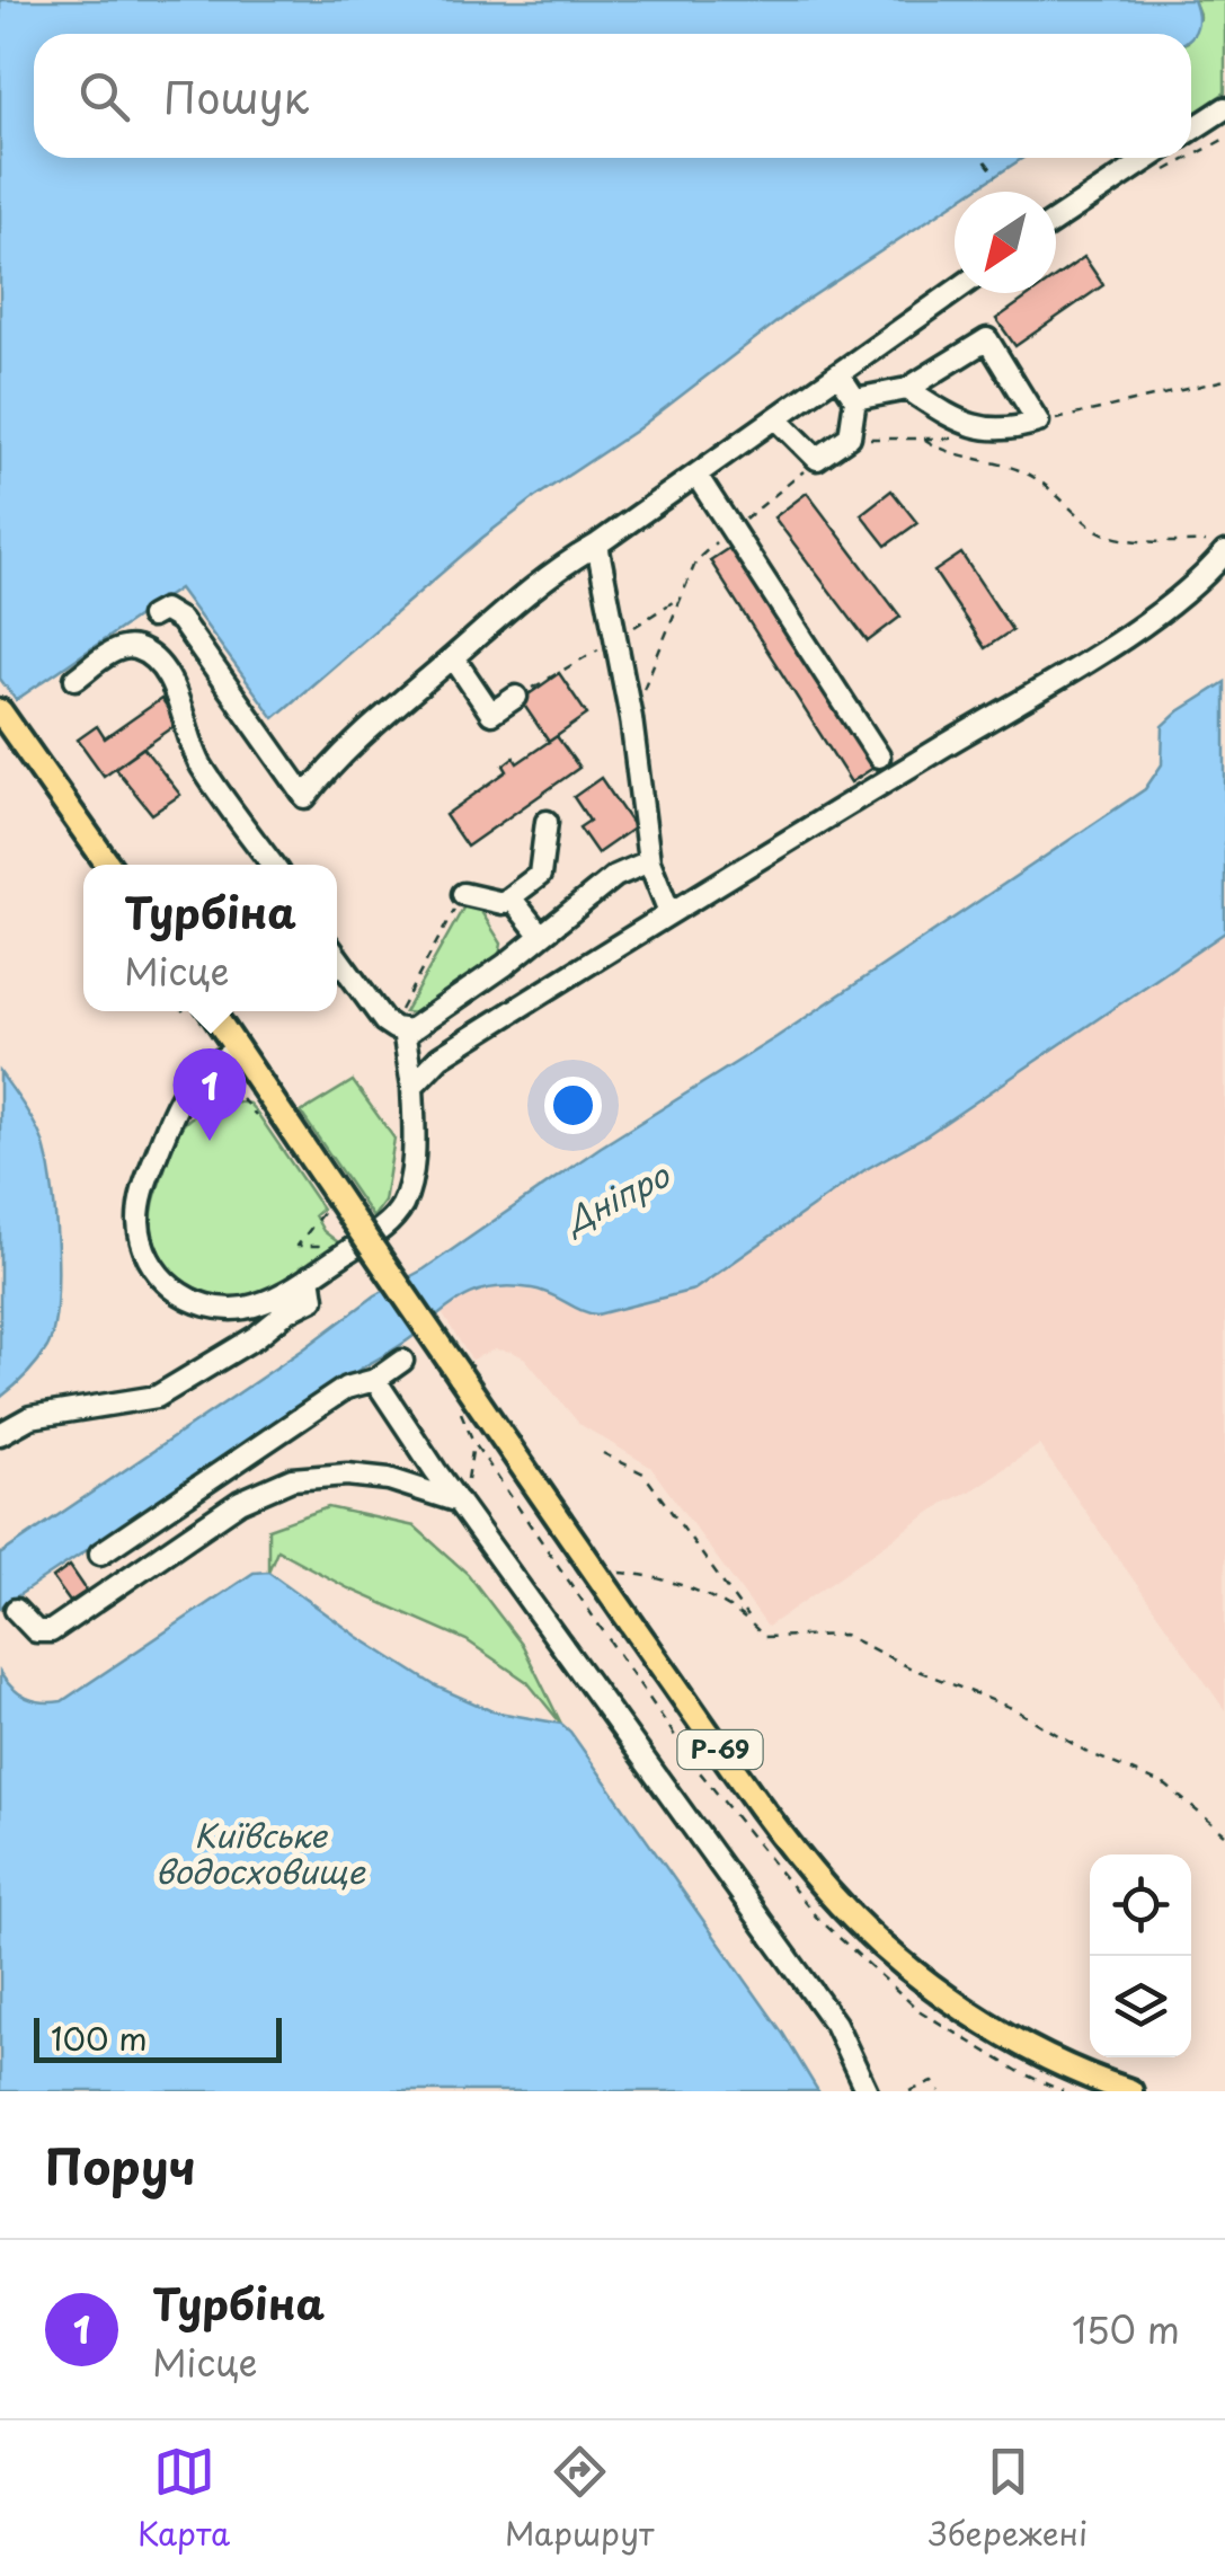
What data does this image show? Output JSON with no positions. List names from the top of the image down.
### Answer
{
  "streets": {
    "main road": ["Р-69"]
  },
  "water": ["Дніпро", "Київське водосховище"],
  "scale_bar": "100 m",
  "north": "bottom left",
  "page": {
    "search": "Пошук",
    "popup": ["Турбіна", "Місце"],
    "pins": "1",
    "scale": "100 m",
    "heading": "Поруч",
    "list": [
      {
        "mark": "1",
        "name": "Турбіна",
        "note": "Місце",
        "value": "150 m"
      }
    ],
    "nav": ["Карта", "Маршрут", "Збережені"]
  }
}
